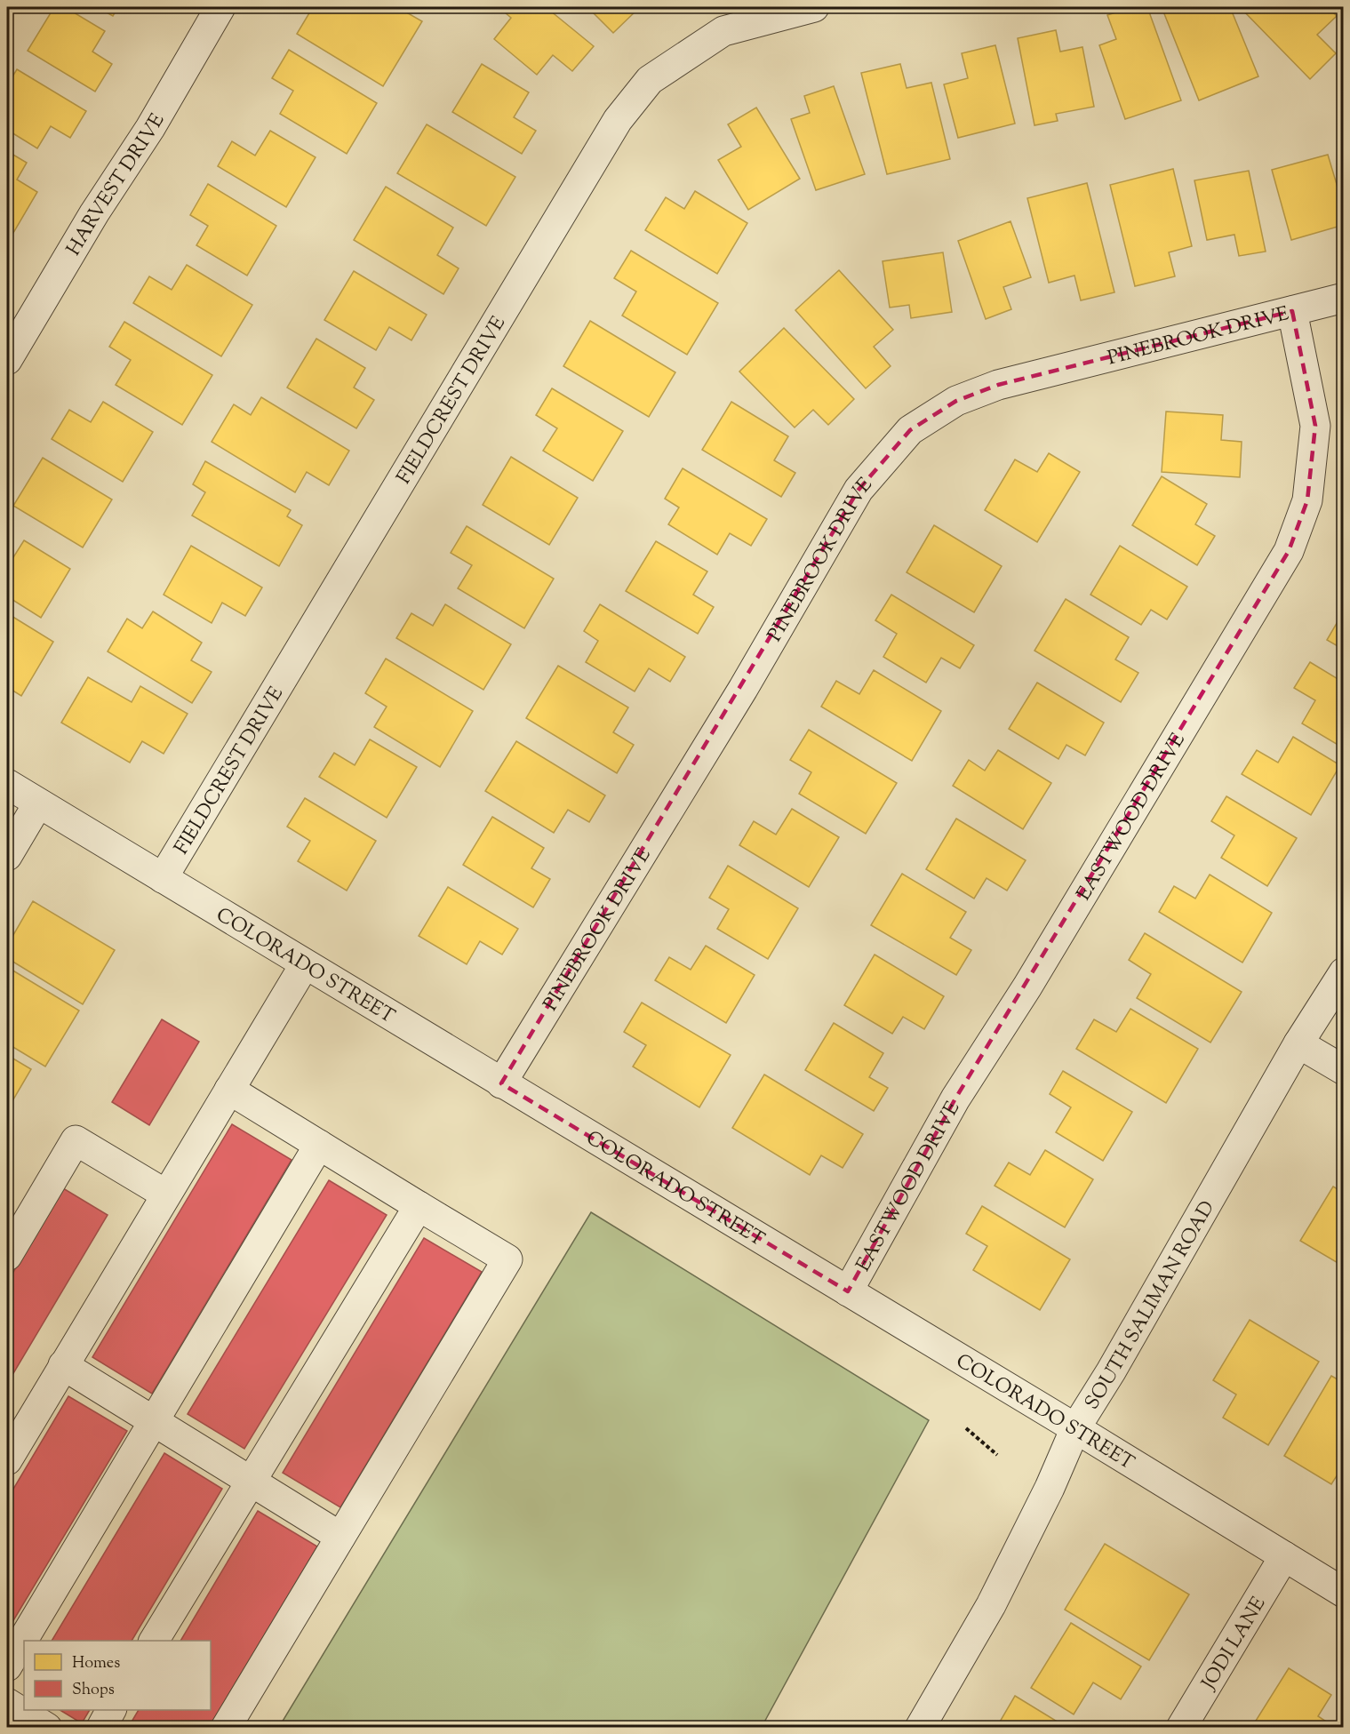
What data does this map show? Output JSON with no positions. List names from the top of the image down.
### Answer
{
  "streets": {
    "street": [
      "HARVEST DRIVE",
      "PINEBROOK DRIVE",
      "FIELDCREST DRIVE",
      "EASTWOOD DRIVE",
      "COLORADO STREET",
      "SOUTH SALIMAN ROAD",
      "JODI LANE"
    ]
  },
  "crossings": [
    ["PINEBROOK DRIVE", "EASTWOOD DRIVE"],
    ["PINEBROOK DRIVE", "COLORADO STREET"],
    ["FIELDCREST DRIVE", "COLORADO STREET"],
    ["EASTWOOD DRIVE", "COLORADO STREET"],
    ["COLORADO STREET", "SOUTH SALIMAN ROAD"],
    ["COLORADO STREET", "JODI LANE"]
  ],
  "legend": ["Homes", "Shops"]
}
